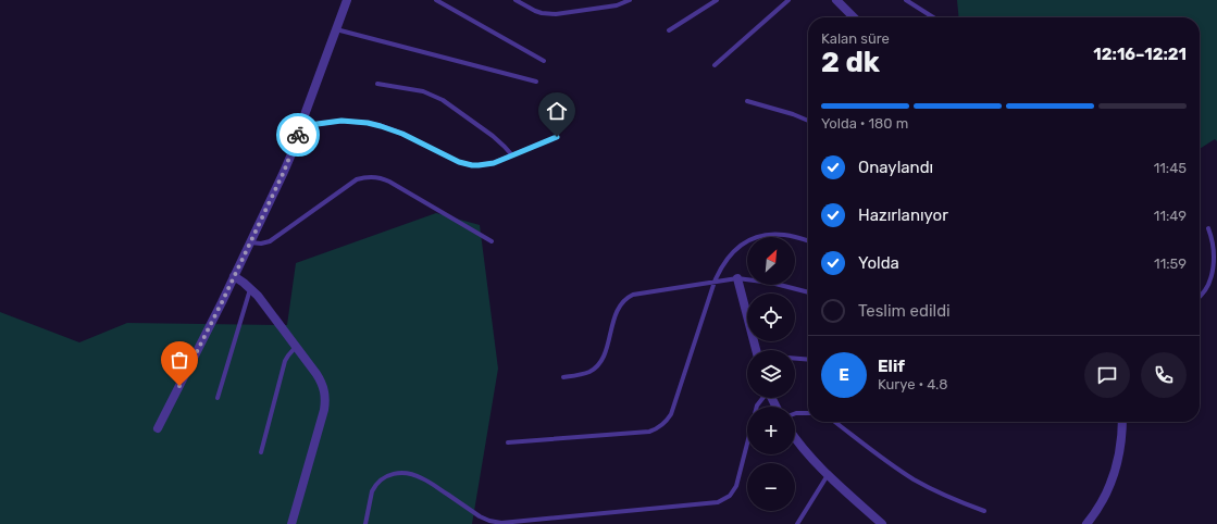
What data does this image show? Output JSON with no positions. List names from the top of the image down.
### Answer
{
  "north": "top right",
  "page": {
    "heading": ["2 dk", "Kalan süre", "12:16–12:21"],
    "panel": ["Elif", "Kurye · 4.8"],
    "bar": "Yolda · 180 m",
    "list": [
      ["Onaylandı", "11:45"],
      ["Hazırlanıyor", "11:49"],
      ["Yolda", "11:59"],
      "Teslim edildi"
    ],
    "map_buttons": ["+", "−"],
    "round": "E"
  }
}
